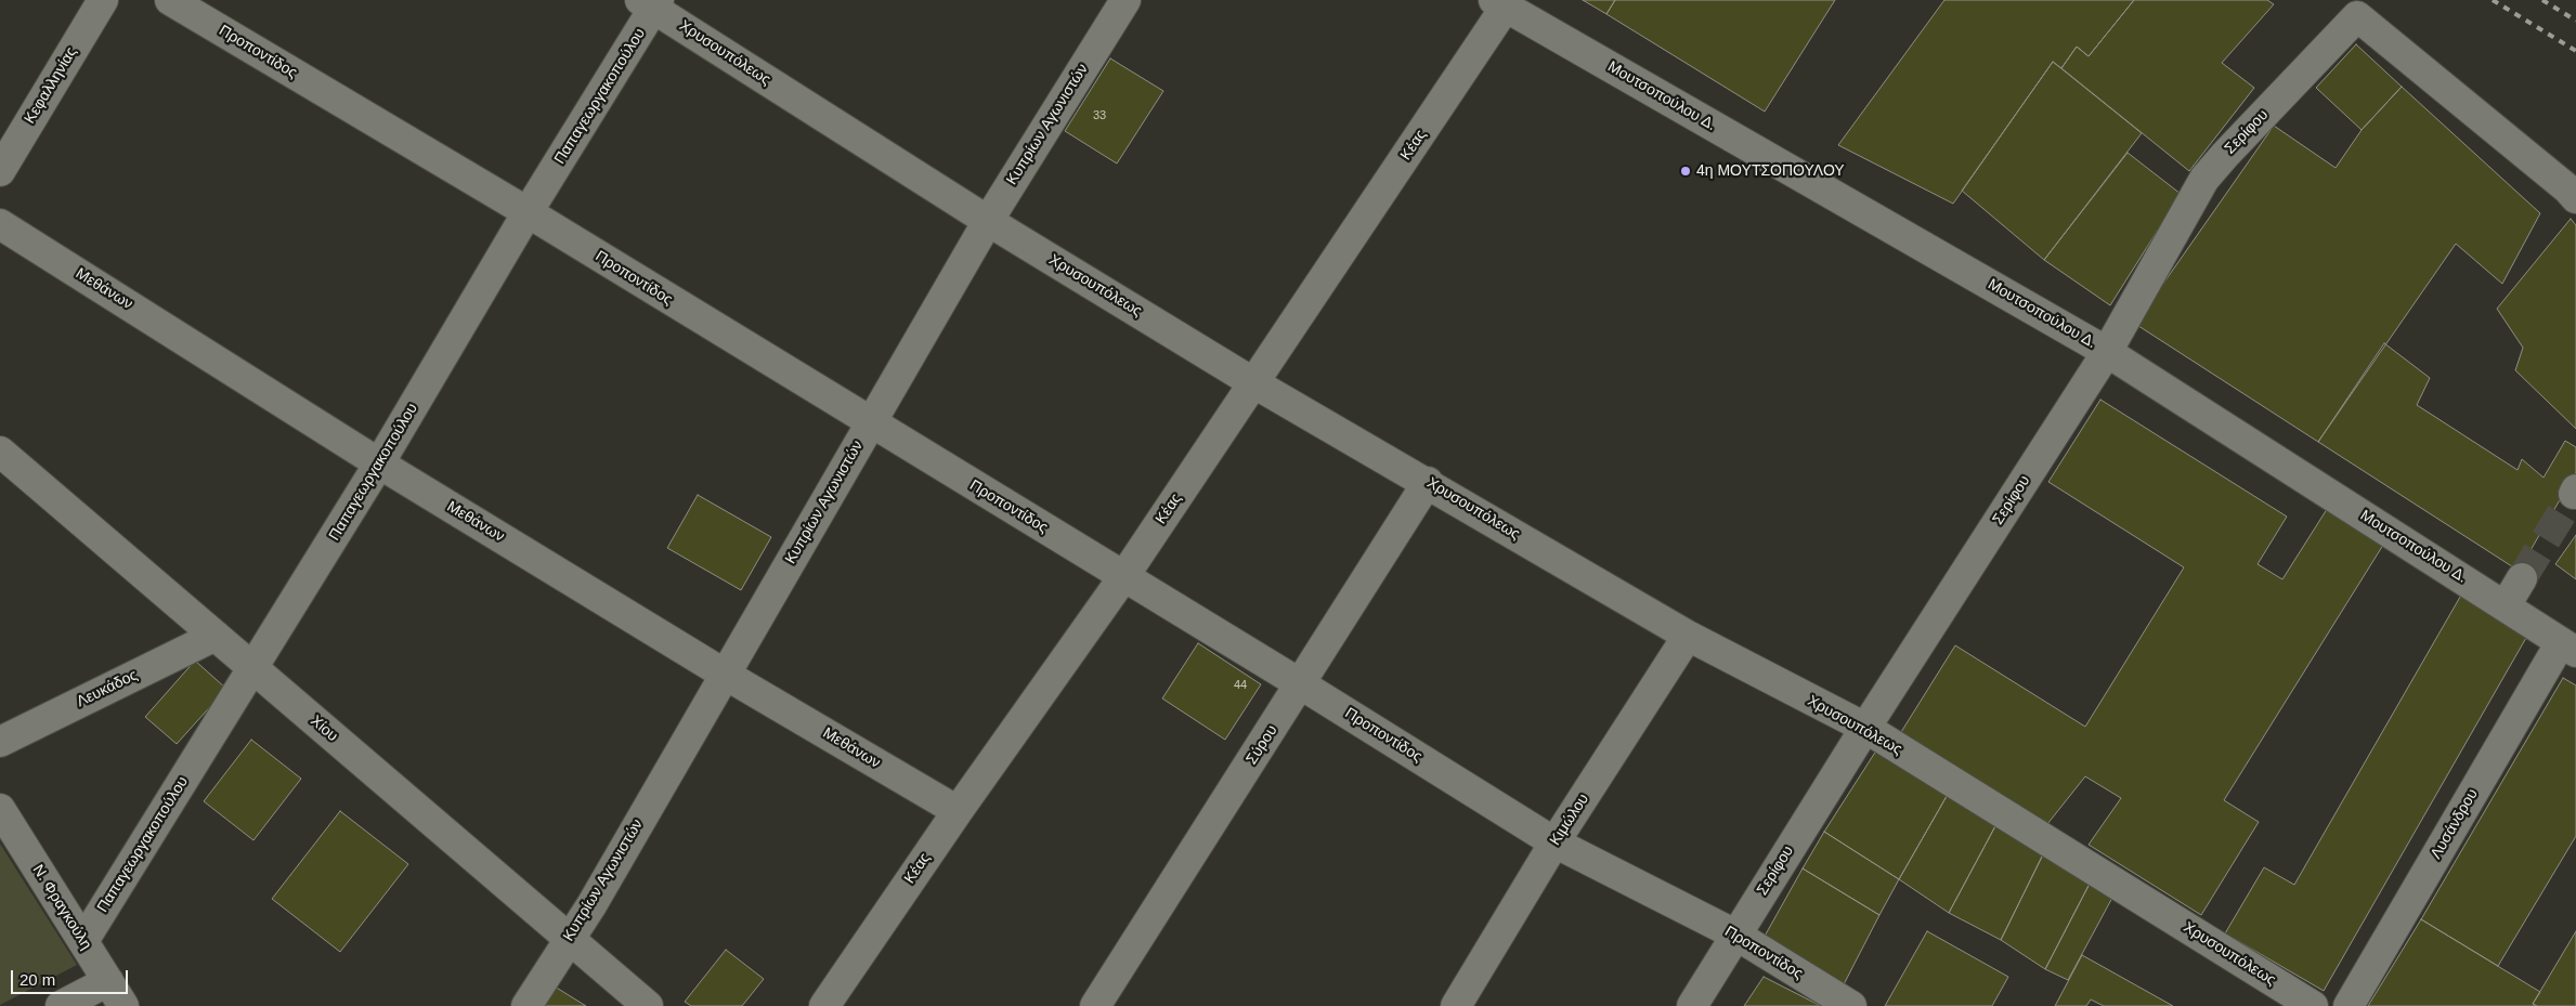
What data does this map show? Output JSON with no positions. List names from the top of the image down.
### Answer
{
  "streets": {
    "street": [
      "Προποντίδος",
      "Χρυσουπόλεως",
      "Κεφαλληνίας",
      "Παπαγεωργακοπούλου",
      "Μουτσοπούλου Δ.",
      "Κυπρίων Αγωνιστών",
      "Σερίφου",
      "Κέας",
      "Μεθάνων",
      "Λευκάδος",
      "Χίου",
      "Σύρου",
      "Κιμώλου",
      "Λυσάνδρου",
      "Ν. Φραγκούλη"
    ]
  },
  "crossings": [
    ["Προποντίδος", "Παπαγεωργακοπούλου"],
    ["Προποντίδος", "Κυπρίων Αγωνιστών"],
    ["Προποντίδος", "Σερίφου"],
    ["Προποντίδος", "Κέας"],
    ["Προποντίδος", "Σύρου"],
    ["Προποντίδος", "Κιμώλου"],
    ["Χρυσουπόλεως", "Παπαγεωργακοπούλου"],
    ["Χρυσουπόλεως", "Κυπρίων Αγωνιστών"],
    ["Χρυσουπόλεως", "Σερίφου"],
    ["Χρυσουπόλεως", "Κέας"],
    ["Χρυσουπόλεως", "Σύρου"],
    ["Χρυσουπόλεως", "Κιμώλου"],
    ["Παπαγεωργακοπούλου", "Μεθάνων"],
    ["Παπαγεωργακοπούλου", "Χίου"],
    ["Παπαγεωργακοπούλου", "Ν. Φραγκούλη"],
    ["Μουτσοπούλου Δ.", "Σερίφου"],
    ["Μουτσοπούλου Δ.", "Κέας"],
    ["Μουτσοπούλου Δ.", "Λυσάνδρου"],
    ["Κυπρίων Αγωνιστών", "Μεθάνων"],
    ["Κυπρίων Αγωνιστών", "Χίου"],
    ["Κέας", "Μεθάνων"],
    ["Λευκάδος", "Χίου"]
  ],
  "places": ["4η ΜΟΥΤΣΟΠΟΥΛΟΥ"],
  "house_numbers": ["33", "44"],
  "scale_bar": "20 m"
}
